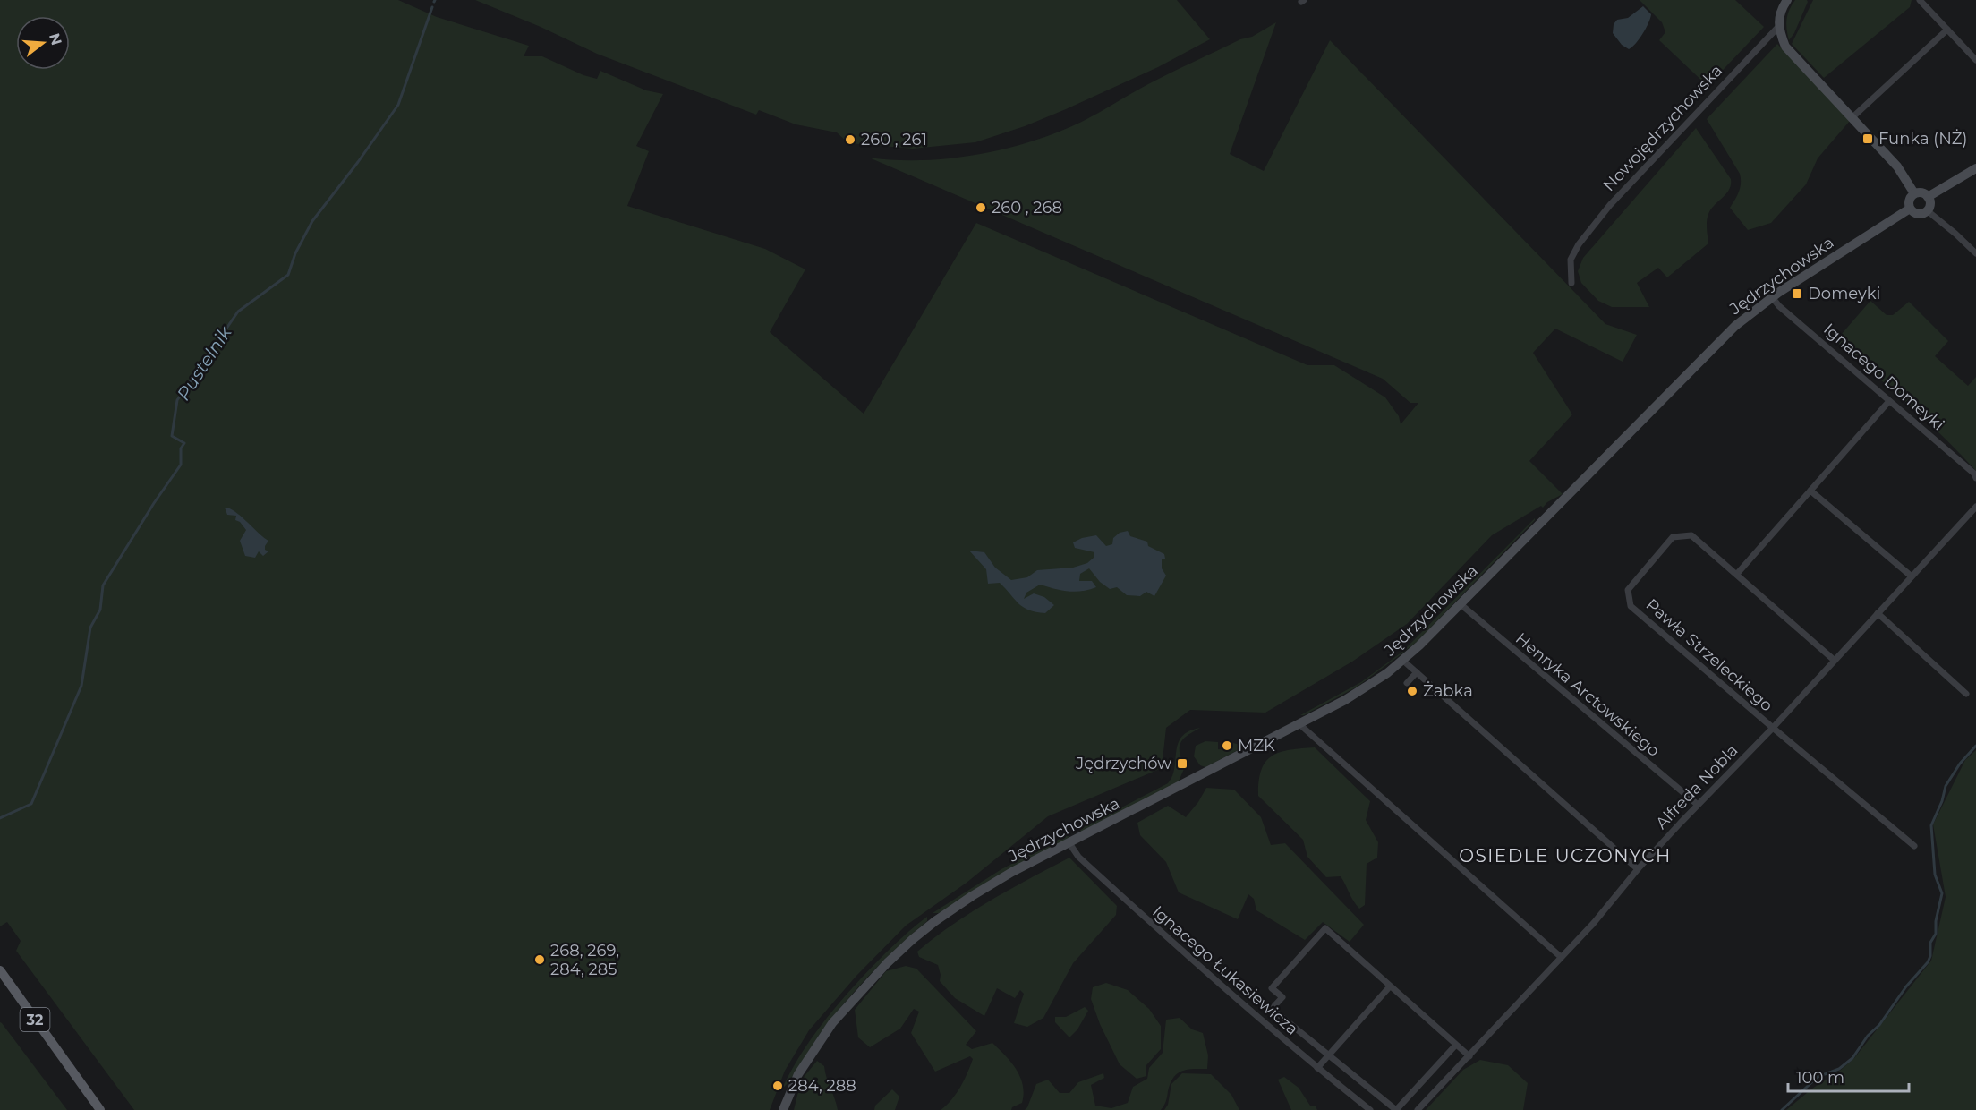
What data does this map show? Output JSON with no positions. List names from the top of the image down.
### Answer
{
  "streets": {
    "main road": ["Nowojędrzychowska", "Jędrzychowska", "32"],
    "street": [
      "Ignacego Domeyki",
      "Pawła Strzeleckiego",
      "Henryka Arctowskiego",
      "Alfreda Nobla",
      "Ignacego Łukasiewicza"
    ]
  },
  "crossings": [
    ["Jędrzychowska", "Ignacego Domeyki"],
    ["Jędrzychowska", "Henryka Arctowskiego"],
    ["Jędrzychowska", "Ignacego Łukasiewicza"],
    ["Pawła Strzeleckiego", "Alfreda Nobla"],
    ["Henryka Arctowskiego", "Alfreda Nobla"]
  ],
  "districts": ["OSIEDLE UCZONYCH"],
  "water": ["Pustelnik"],
  "places": {
    "transit": ["Funka (NŻ)", "Domeyki", "Jędrzychów"],
    "other": [
      "260 , 261",
      "260 , 268",
      "Żabka",
      "MZK",
      "268, 269, 284, 285",
      "284, 288"
    ]
  },
  "scale_bar": "100 m",
  "north": "right"
}
